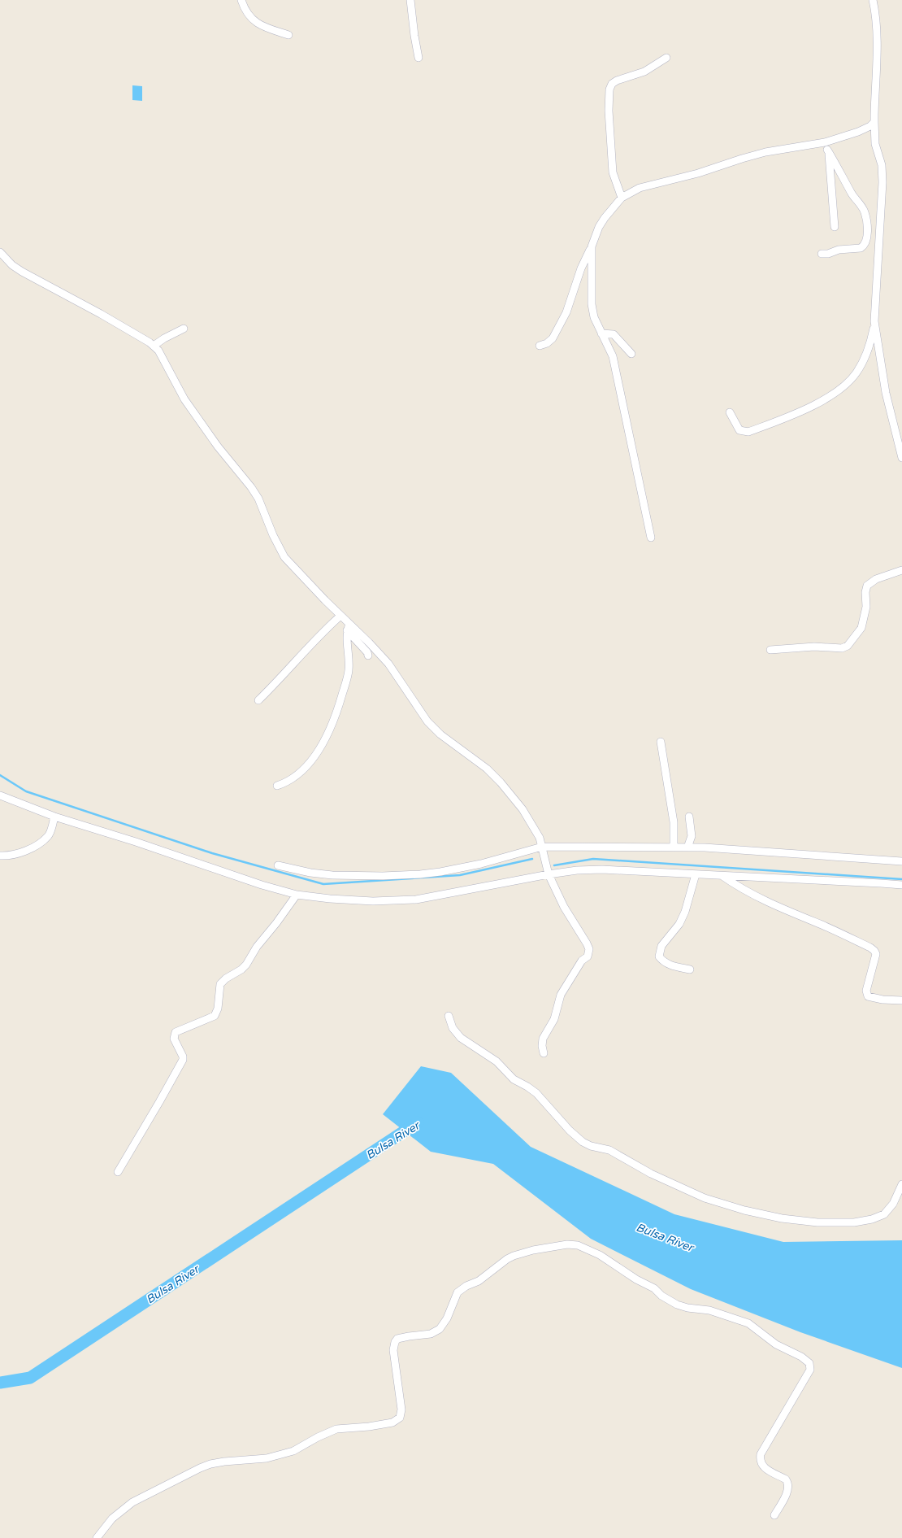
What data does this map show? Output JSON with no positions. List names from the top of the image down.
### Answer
{
  "water": ["Bulsa River"]
}
